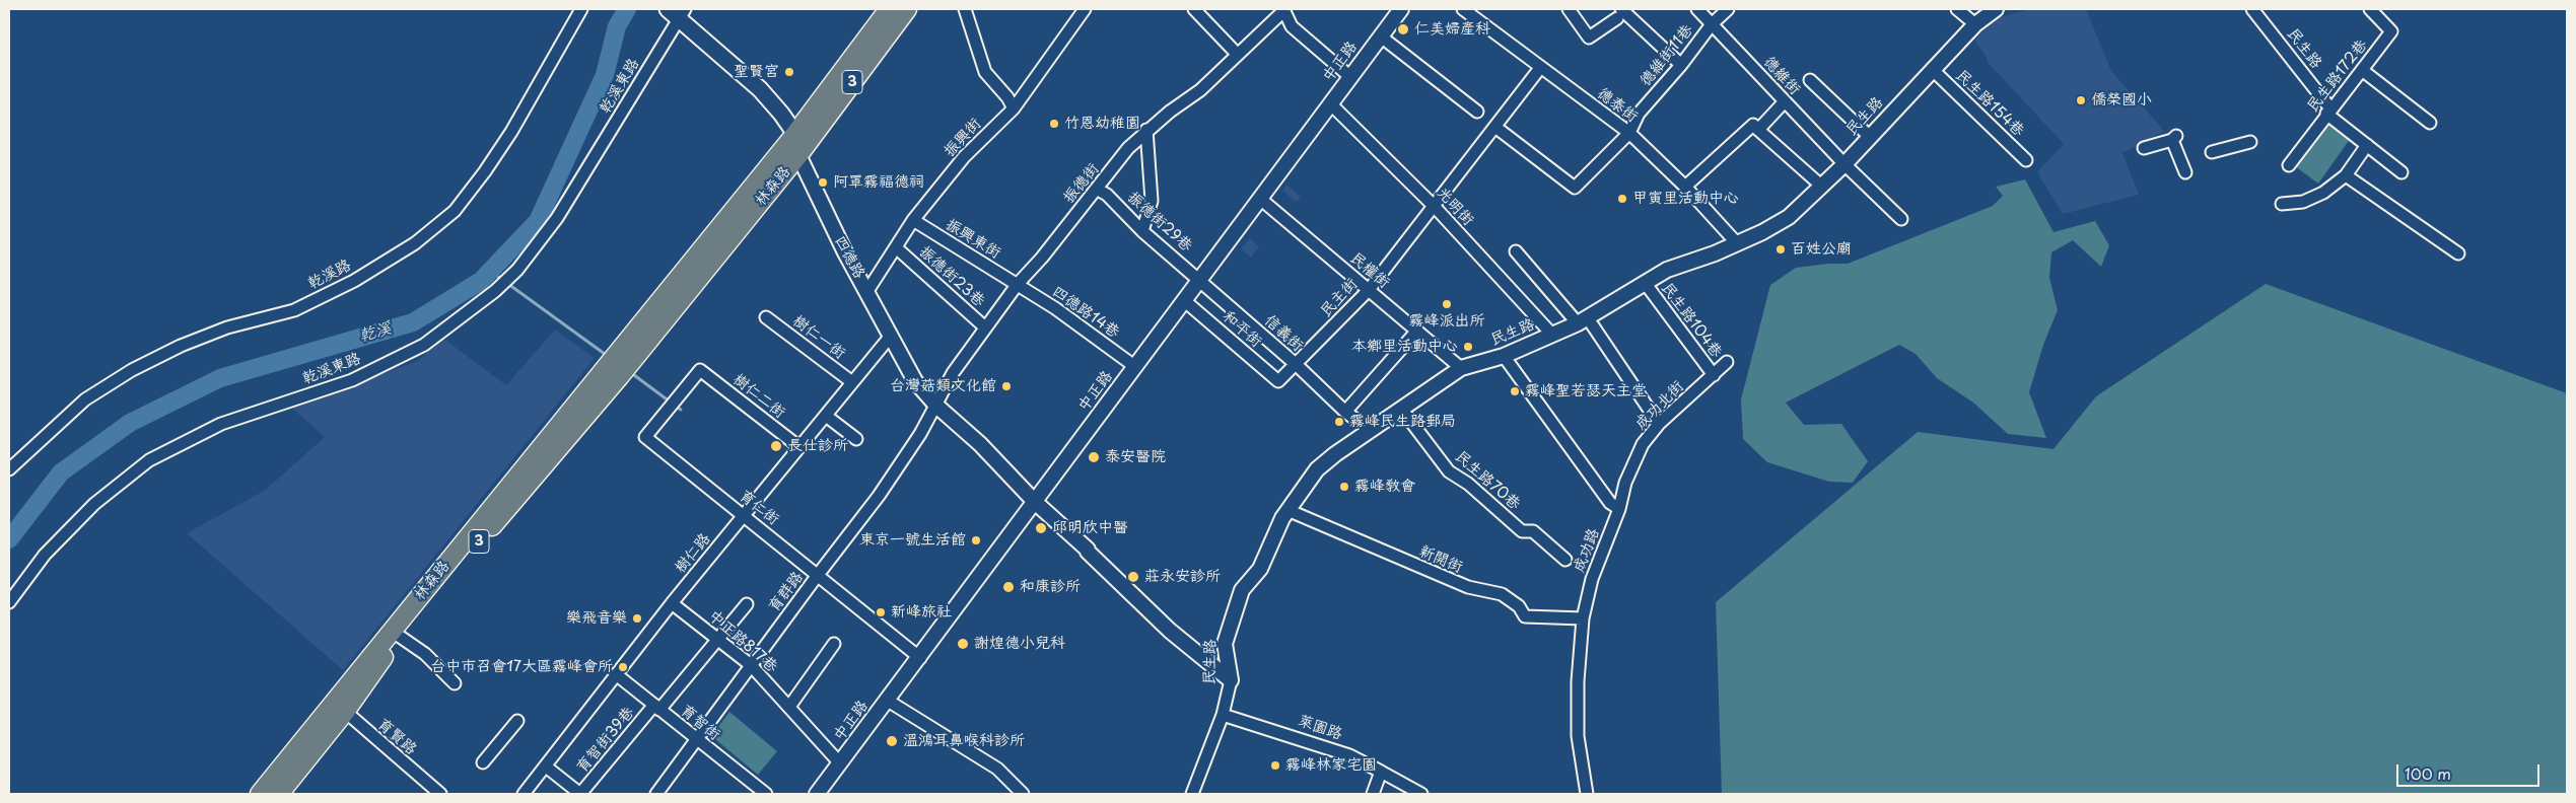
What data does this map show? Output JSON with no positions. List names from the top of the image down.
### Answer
{
  "streets": {
    "main road": ["3", "林森路", "四德路"],
    "street": [
      "民生路",
      "德維街11巷",
      "中正路",
      "德維街",
      "民生路172巷",
      "乾溪東路",
      "民生路154巷",
      "德泰街",
      "振興街",
      "振德街",
      "光明街",
      "振德街29巷",
      "振興東街",
      "民權街",
      "乾溪路",
      "振德街23巷",
      "民主街",
      "四德路14巷",
      "民生路104巷",
      "和平街",
      "信義街",
      "樹仁一街",
      "樹仁二街",
      "成功北街",
      "民生路70巷",
      "育仁街",
      "成功路",
      "樹仁路",
      "新開街",
      "育群路",
      "中正路817巷",
      "育智街",
      "萊園路",
      "育賢路",
      "育智街39巷"
    ]
  },
  "crossings": [
    ["民生路", "德維街"],
    ["民生路", "民生路172巷"],
    ["民生路", "民生路154巷"],
    ["民生路", "德泰街"],
    ["民生路", "光明街"],
    ["民生路", "民權街"],
    ["民生路", "民生路104巷"],
    ["民生路", "民生路70巷"],
    ["民生路", "新開街"],
    ["民生路", "萊園路"],
    ["德維街11巷", "德維街"],
    ["德維街11巷", "德泰街"],
    ["德維街11巷", "民主街"],
    ["中正路", "光明街"],
    ["中正路", "振德街29巷"],
    ["中正路", "四德路"],
    ["中正路", "民權街"],
    ["中正路", "四德路14巷"],
    ["中正路", "和平街"],
    ["中正路", "信義街"],
    ["中正路", "育仁街"],
    ["中正路", "中正路817巷"],
    ["3", "林森路"],
    ["乾溪東路", "四德路"],
    ["德泰街", "民主街"],
    ["振興街", "振興東街"],
    ["振興街", "四德路"],
    ["振興街", "振德街23巷"],
    ["振德街", "振德街29巷"],
    ["振德街", "振興東街"],
    ["振德街", "四德路"],
    ["振德街", "振德街23巷"],
    ["振德街", "四德路14巷"],
    ["振德街", "育群路"],
    ["林森路", "四德路"],
    ["林森路", "育賢路"],
    ["光明街", "民主街"],
    ["振德街29巷", "信義街"],
    ["振興東街", "四德路14巷"],
    ["四德路", "樹仁路"],
    ["四德路", "育群路"],
    ["民權街", "民主街"],
    ["民主街", "和平街"],
    ["民主街", "信義街"],
    ["民生路104巷", "成功北街"],
    ["樹仁一街", "樹仁路"],
    ["樹仁二街", "育仁街"],
    ["樹仁二街", "樹仁路"],
    ["成功北街", "成功路"],
    ["育仁街", "樹仁路"],
    ["育仁街", "育群路"],
    ["成功路", "新開街"],
    ["樹仁路", "中正路817巷"],
    ["樹仁路", "育智街"],
    ["育群路", "中正路817巷"],
    ["育群路", "育智街"],
    ["中正路817巷", "育智街39巷"],
    ["育智街", "育智街39巷"]
  ],
  "water": ["乾溪"],
  "places": [
    "仁美婦產科",
    "聖賢宮",
    "僑榮國小",
    "竹恩幼稚園",
    "阿罩霧福德祠",
    "甲寅里活動中心",
    "百姓公廟",
    "霧峰派出所",
    "本鄉里活動中心",
    "台灣菇類文化館",
    "霧峰聖若瑟天主堂",
    "霧峰民生路郵局",
    "長仕診所",
    "泰安醫院",
    "霧峰教會",
    "邱明欣中醫",
    "東京一號生活館",
    "莊永安診所",
    "和康診所",
    "新峰旅社",
    "樂飛音樂",
    "謝煌德小兒科",
    "台中市召會17大區霧峰會所",
    "溫鴻耳鼻喉科診所",
    "霧峰林家宅園"
  ],
  "scale_bar": "100 m"
}
